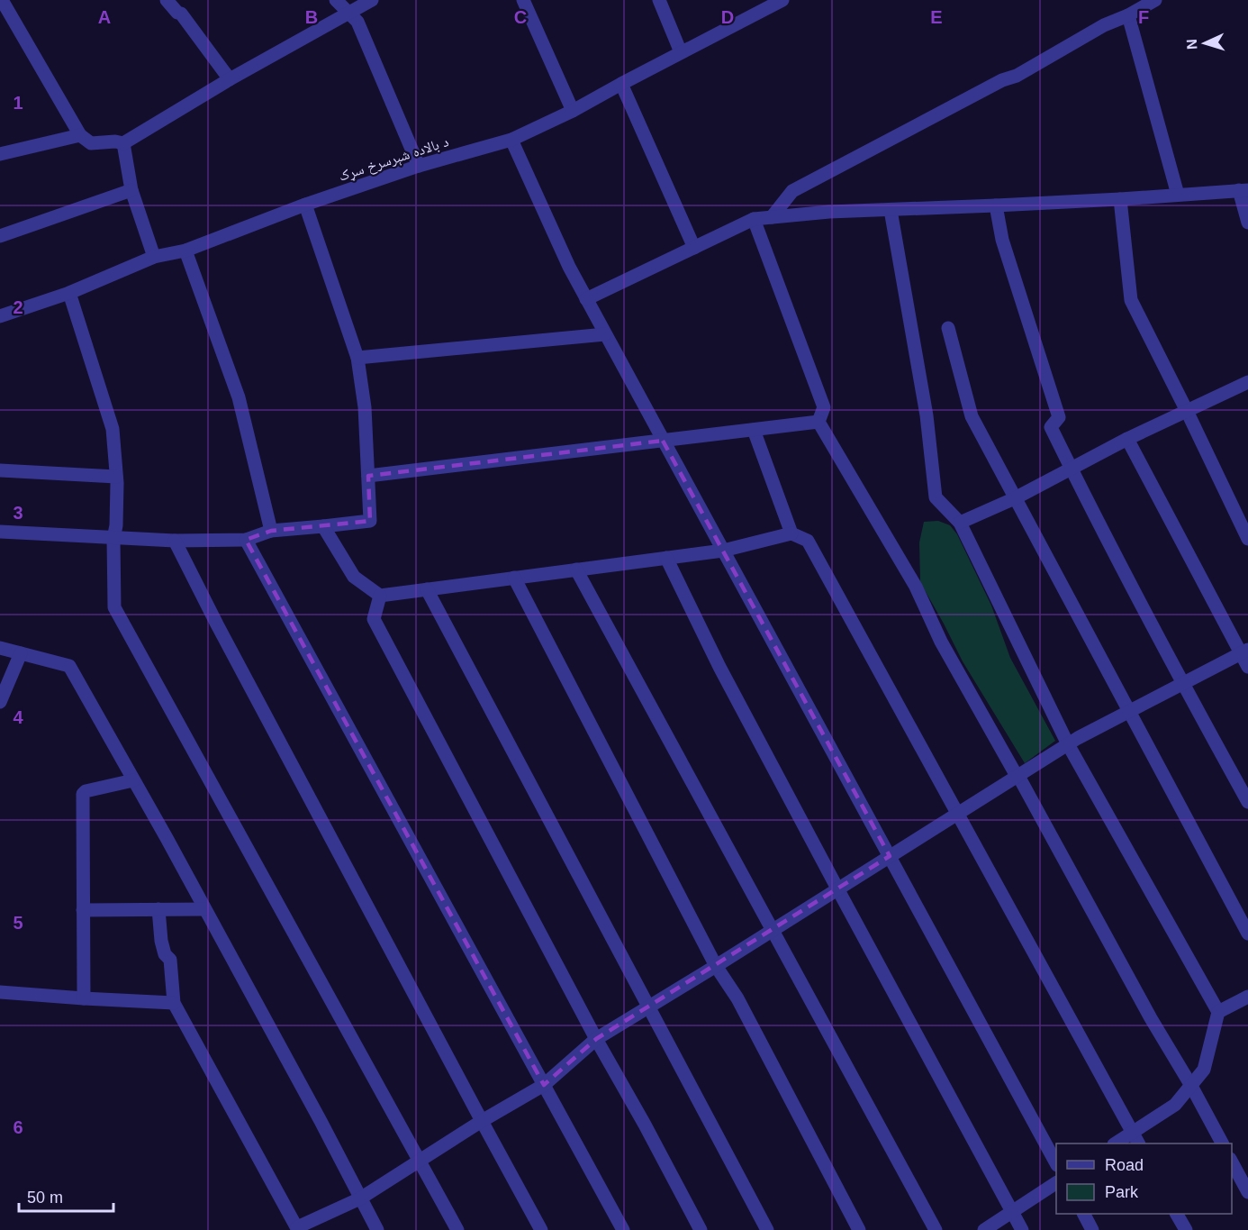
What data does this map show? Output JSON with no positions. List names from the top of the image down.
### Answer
{
  "streets": {
    "street": ["د بالاده شېرسرخ سړک"]
  },
  "legend": ["Road", "Park"],
  "scale_bar": "50 m",
  "north": "left",
  "grid": {
    "columns": [
      "A",
      "B",
      "C",
      "D",
      "E",
      "F"
    ],
    "rows": [
      "1",
      "2",
      "3",
      "4",
      "5",
      "6"
    ]
  }
}
